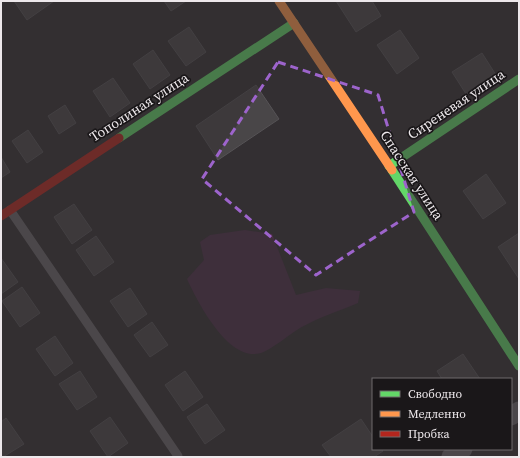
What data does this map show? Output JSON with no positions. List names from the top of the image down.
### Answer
{
  "streets": {
    "street": ["Сиреневая улица", "Тополиная улица", "Спасская улица"]
  },
  "crossings": [
    ["Сиреневая улица", "Спасская улица"],
    ["Тополиная улица", "Спасская улица"]
  ],
  "legend": ["Свободно", "Медленно", "Пробка"]
}
